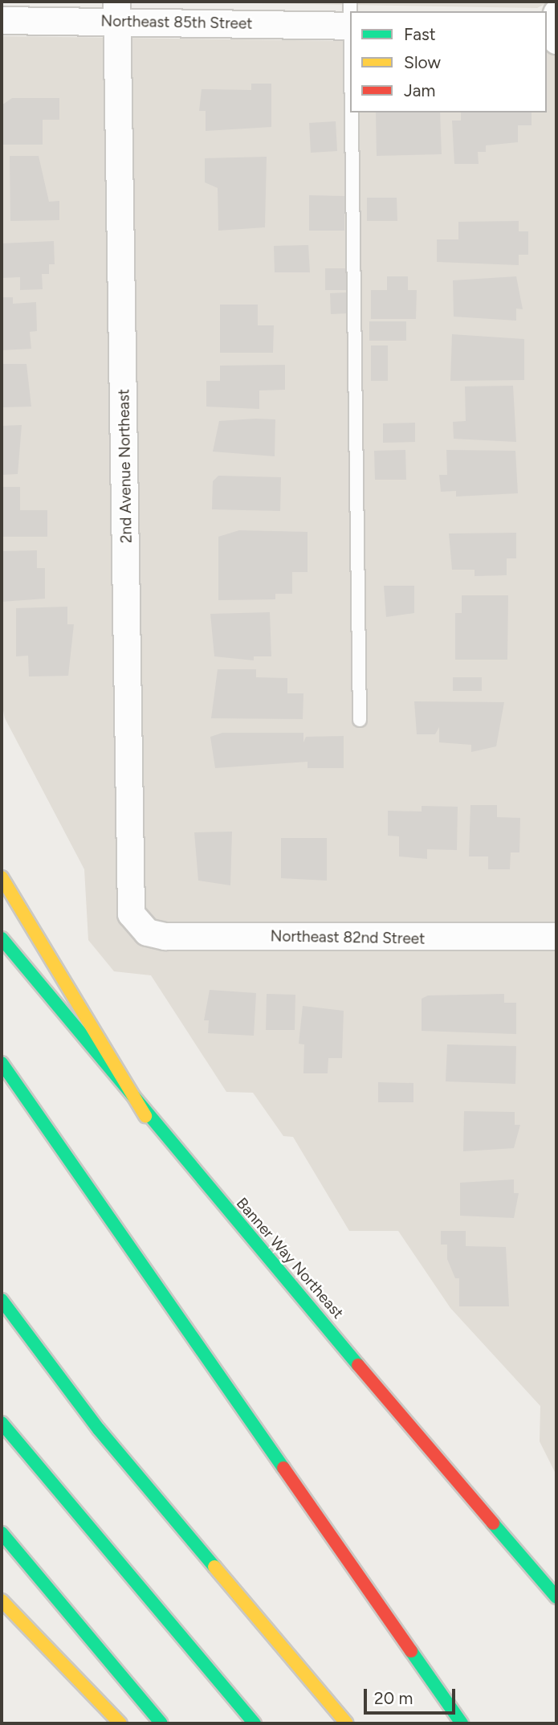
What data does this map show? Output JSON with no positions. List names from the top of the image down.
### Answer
{
  "streets": {
    "main road": ["Banner Way Northeast"],
    "street": ["Northeast 85th Street", "2nd Avenue Northeast", "Northeast 82nd Street"]
  },
  "crossings": [
    ["Northeast 85th Street", "2nd Avenue Northeast"],
    ["2nd Avenue Northeast", "Northeast 82nd Street"]
  ],
  "legend": ["Fast", "Slow", "Jam"],
  "scale_bar": "20 m"
}
